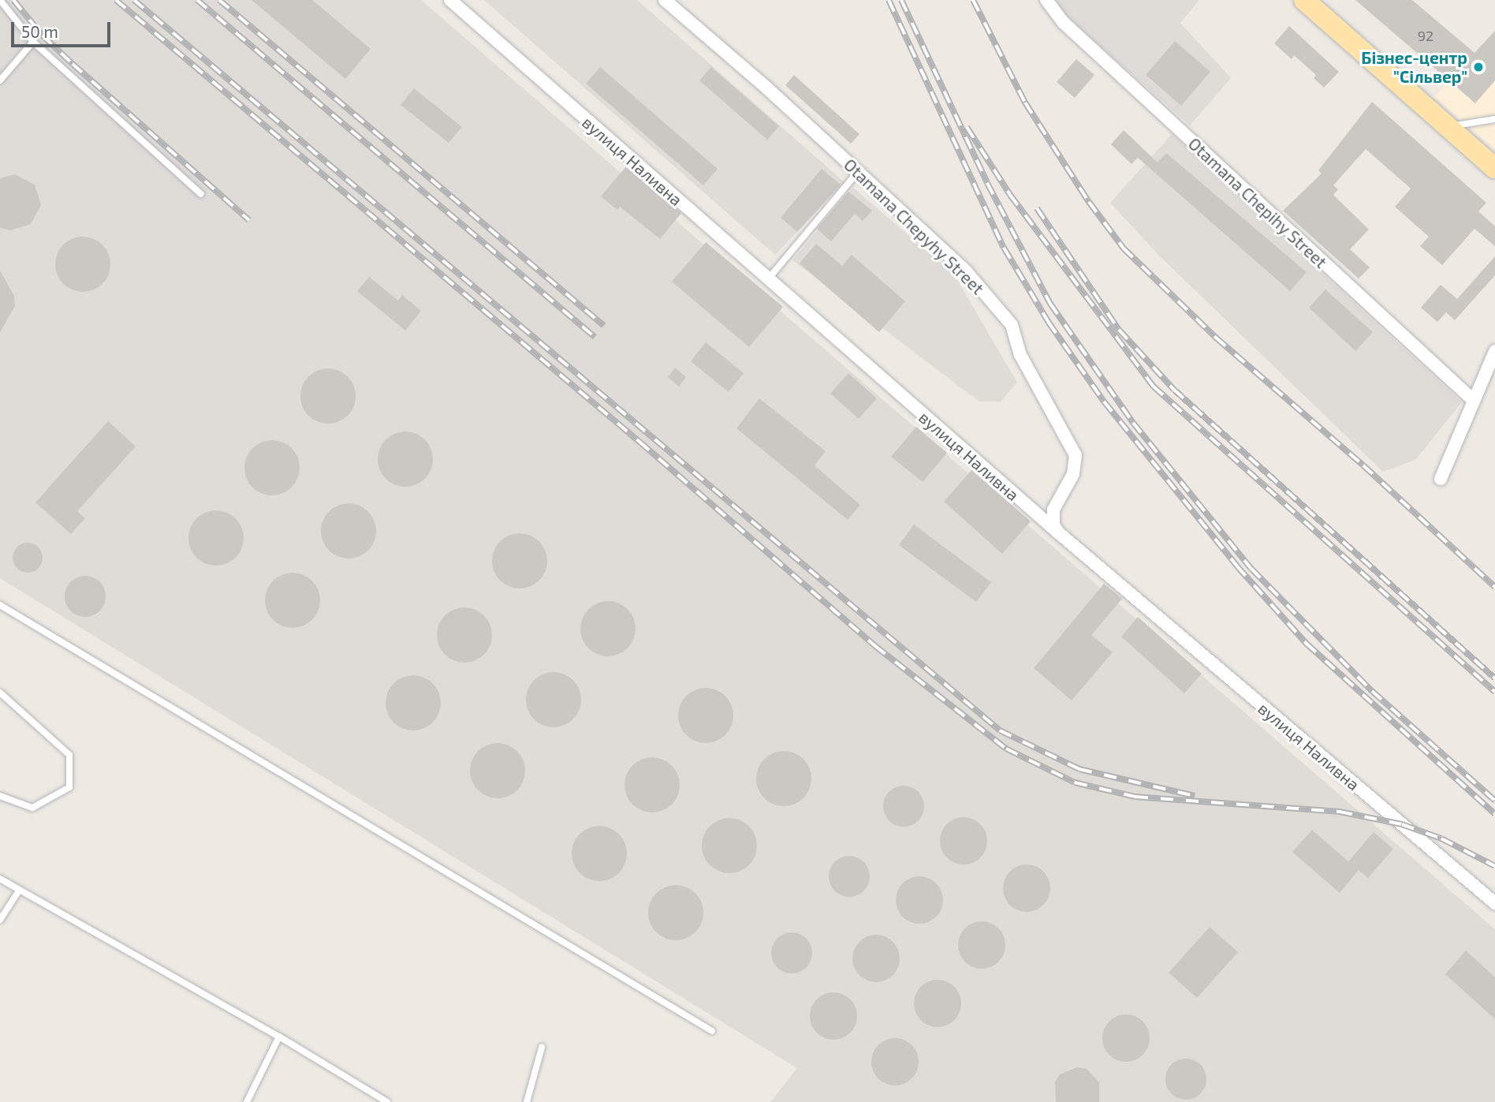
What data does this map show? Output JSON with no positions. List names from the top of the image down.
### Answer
{
  "streets": {
    "street": ["вулиця Наливна", "Otamana Chepihy Street", "Otamana Chepyhy Street"]
  },
  "crossings": [
    ["вулиця Наливна", "Otamana Chepyhy Street"]
  ],
  "places": ["Бізнес-центр \"Сільвер\""],
  "house_numbers": ["92"],
  "scale_bar": "50 m"
}
